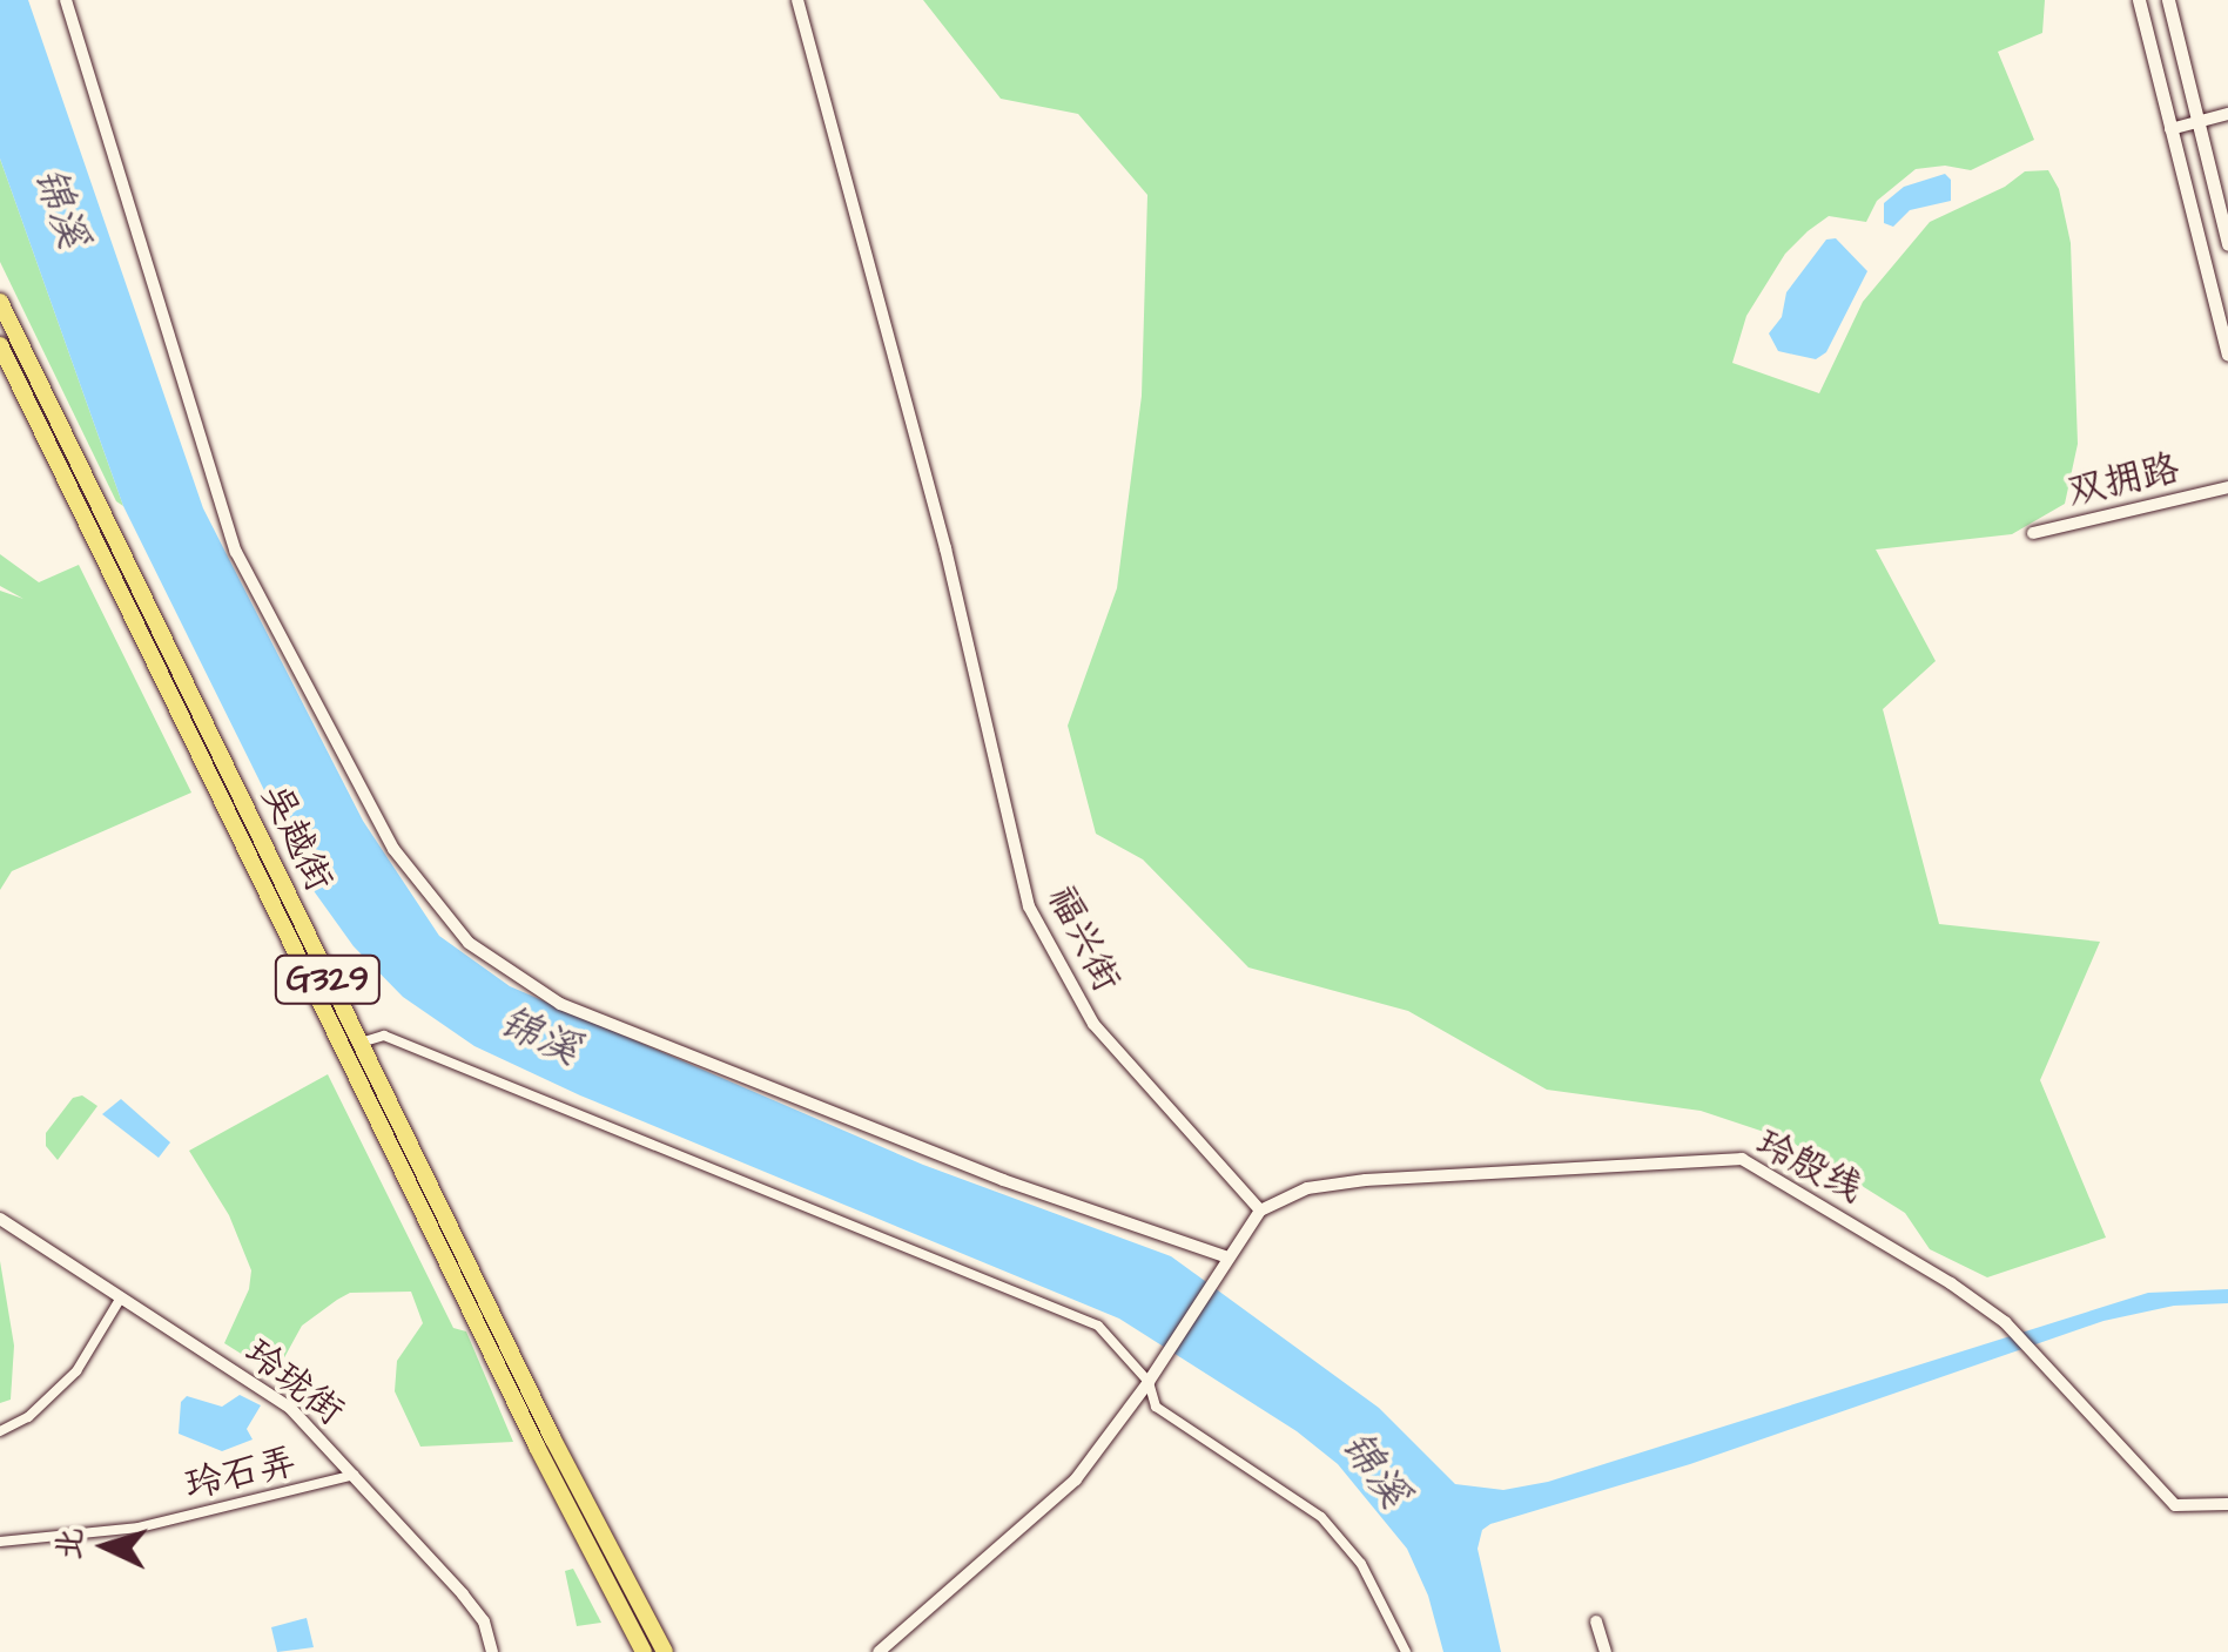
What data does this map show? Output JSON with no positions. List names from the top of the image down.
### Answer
{
  "streets": {
    "highway": ["吴越街", "G329"],
    "street": [
      "双拥路",
      "福兴街",
      "玲殷线",
      "玲珑街",
      "玲石弄"
    ]
  },
  "crossings": [
    ["福兴街", "玲殷线"],
    ["玲珑街", "玲石弄"]
  ],
  "water": ["锦溪"],
  "north": "left"
}
